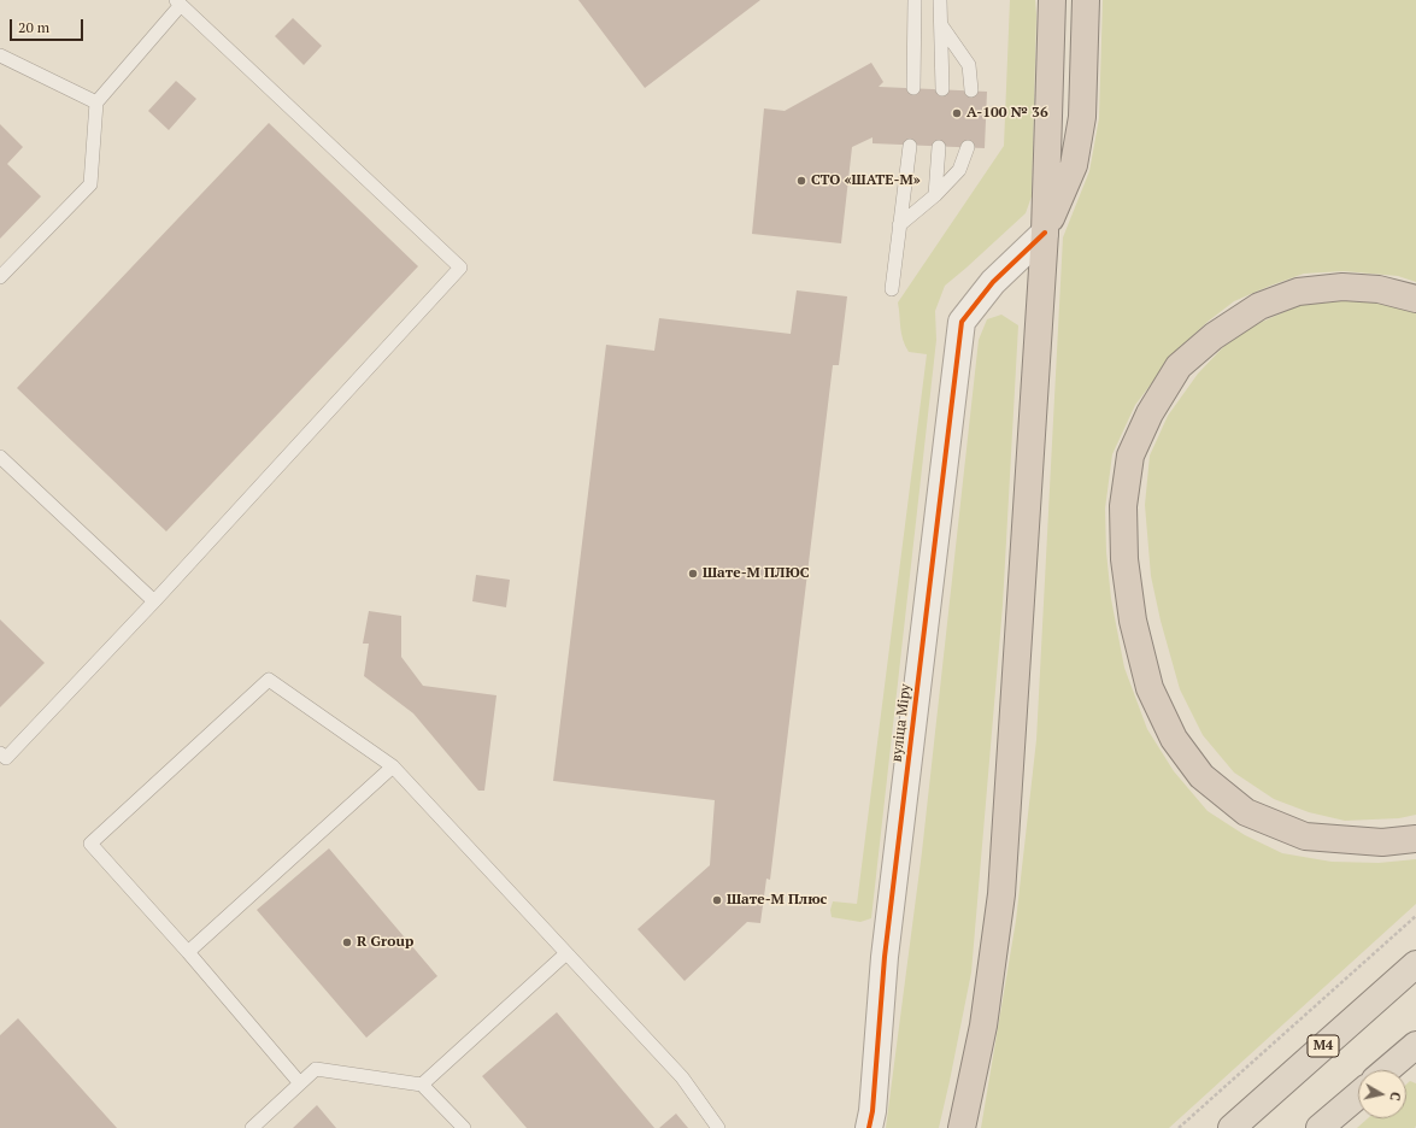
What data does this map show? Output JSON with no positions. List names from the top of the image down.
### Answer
{
  "streets": {
    "highway": ["М4"],
    "street": ["вуліца Міру"]
  },
  "places": [
    "А-100 № 36",
    "СТО «ШАТЕ-М»",
    "Шате-М ПЛЮС",
    "Шате-М Плюс",
    "R Group"
  ],
  "scale_bar": "20 m",
  "north": "right"
}
